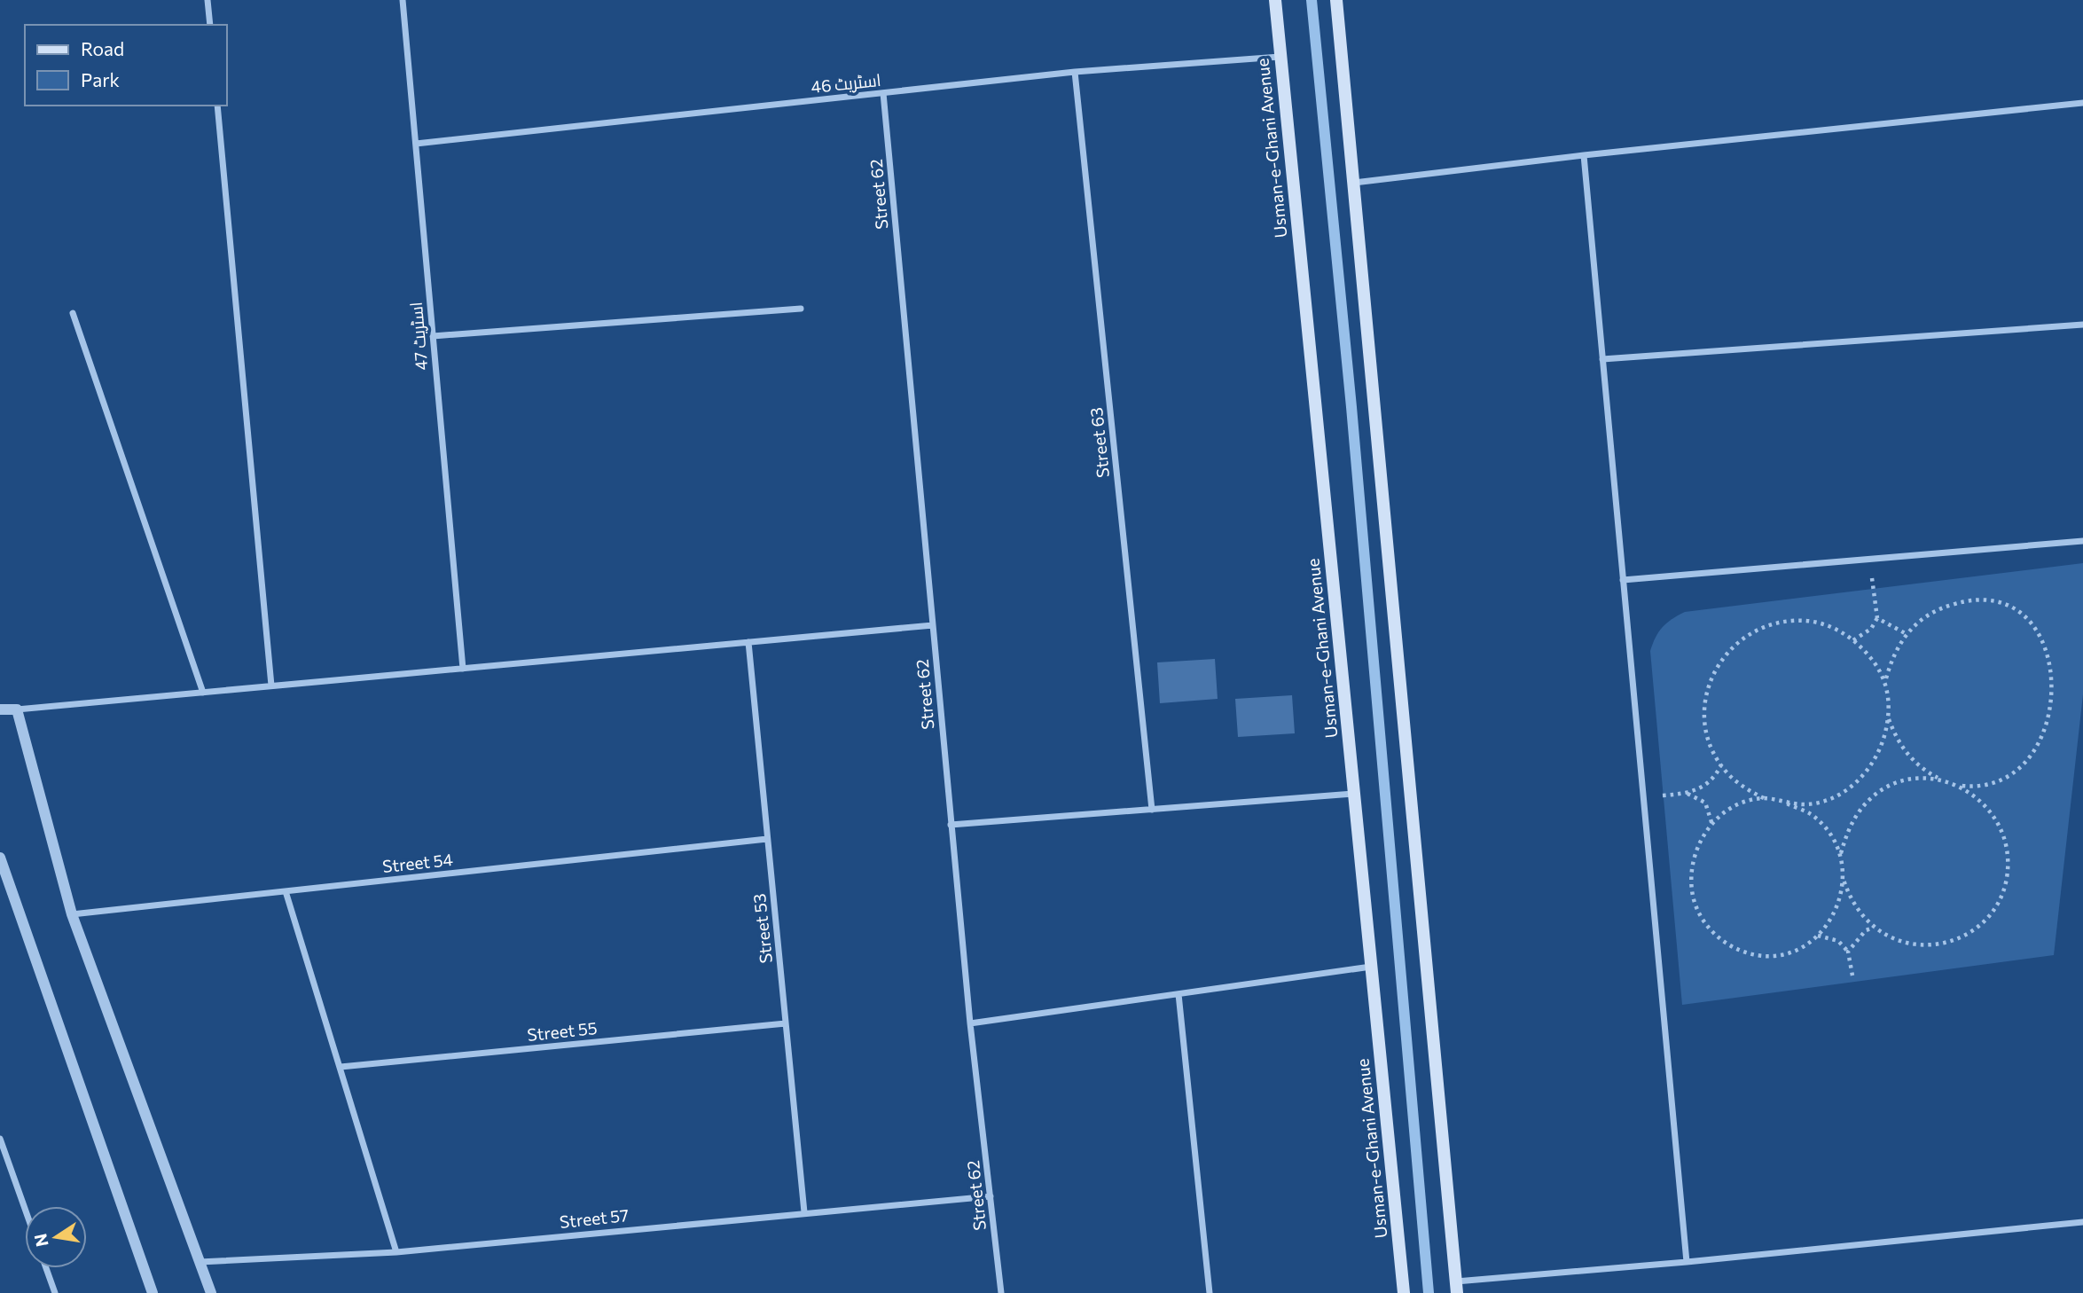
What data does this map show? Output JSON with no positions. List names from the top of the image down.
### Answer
{
  "streets": {
    "main road": ["Usman-e-Ghani Avenue"],
    "street": [
      "اسٹریٹ 46",
      "Street 62",
      "اسٹریٹ 47",
      "Street 63",
      "Street 54",
      "Street 53",
      "Street 55",
      "Street 57"
    ]
  },
  "crossings": [
    ["اسٹریٹ 46", "Usman-e-Ghani Avenue"],
    ["اسٹریٹ 46", "Street 62"],
    ["اسٹریٹ 46", "اسٹریٹ 47"],
    ["اسٹریٹ 46", "Street 63"],
    ["Street 62", "Street 57"],
    ["Street 54", "Street 53"],
    ["Street 53", "Street 55"],
    ["Street 53", "Street 57"]
  ],
  "legend": ["Road", "Park"],
  "north": "left"
}
